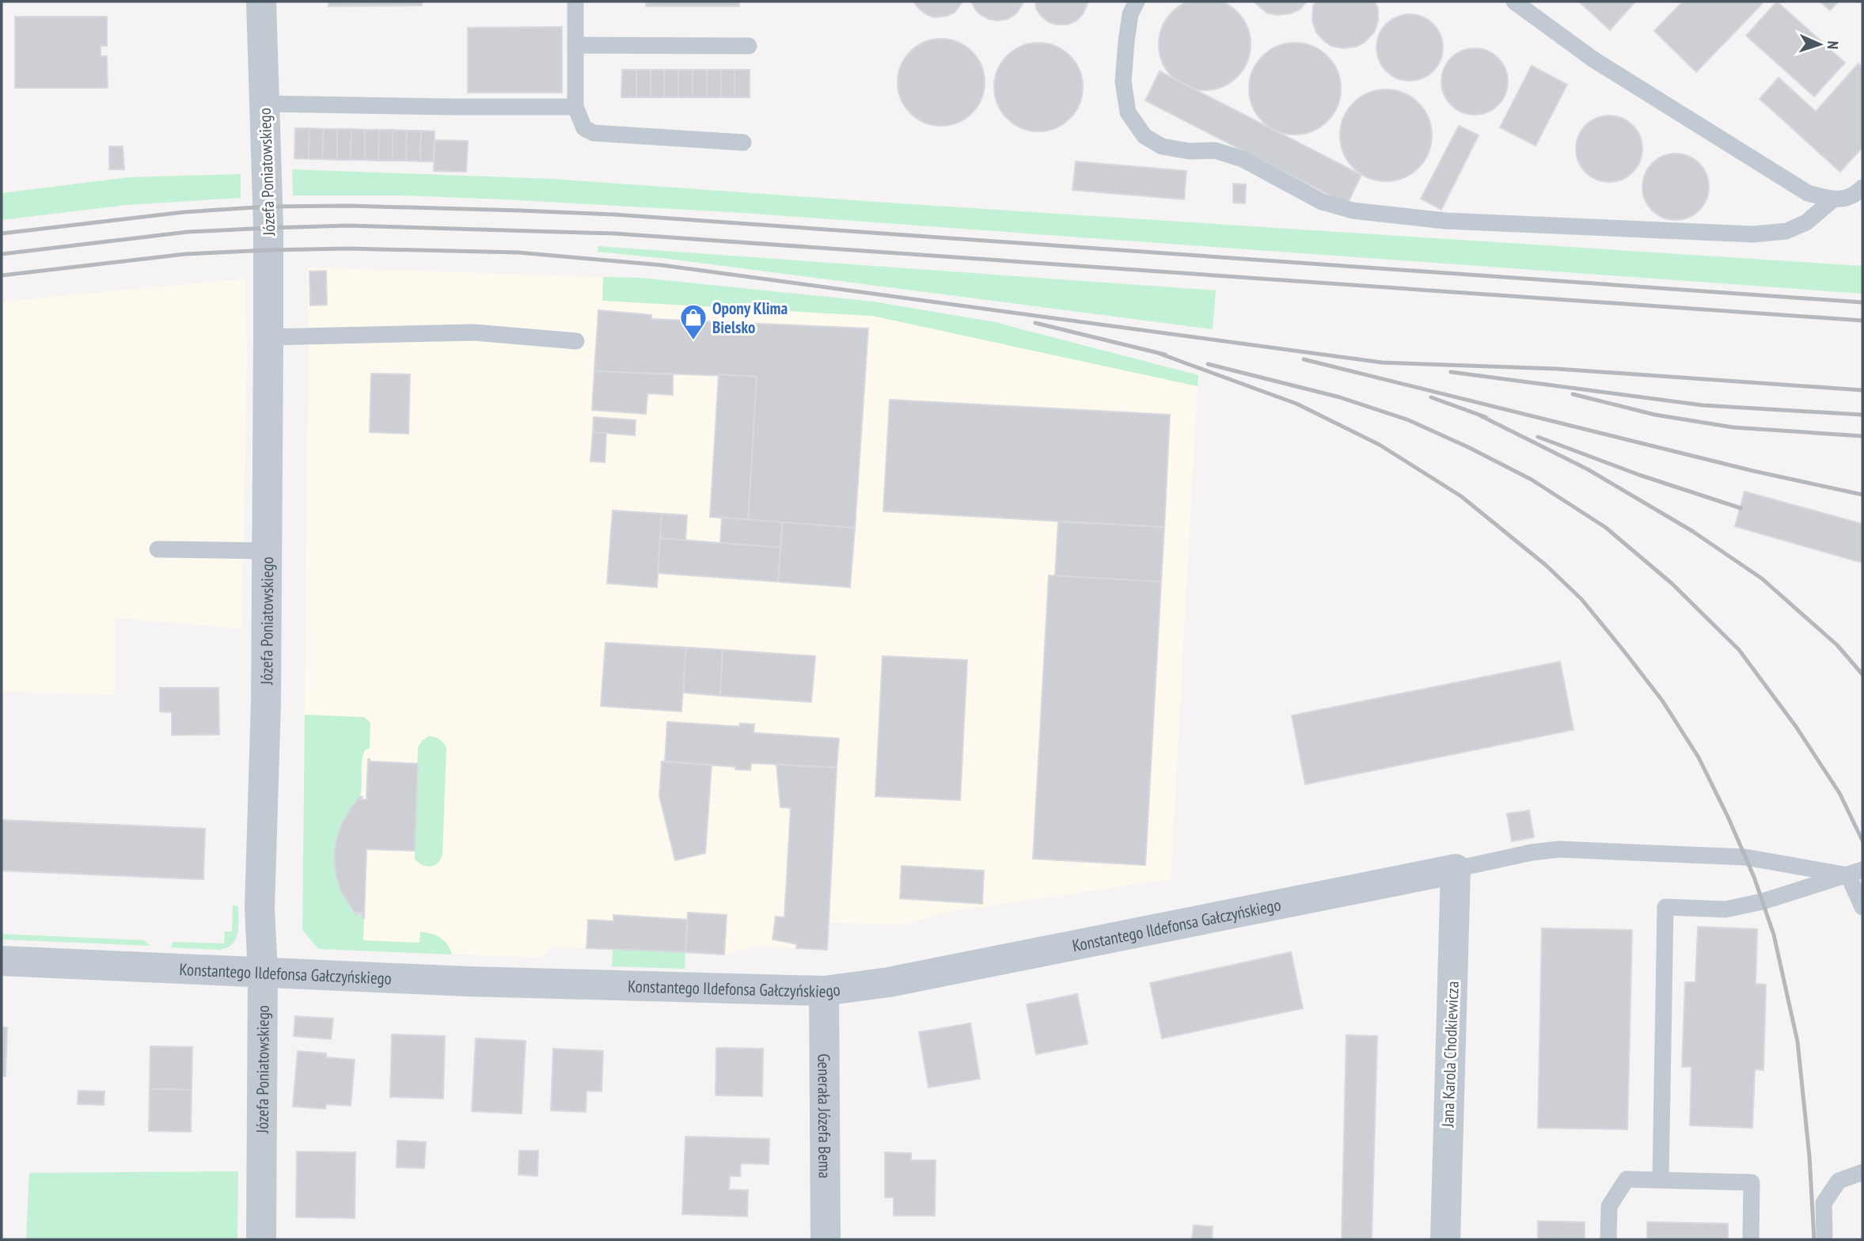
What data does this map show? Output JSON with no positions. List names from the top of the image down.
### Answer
{
  "streets": {
    "street": [
      "Józefa Poniatowskiego",
      "Konstantego Ildefonsa Gałczyńskiego",
      "Jana Karola Chodkiewicza",
      "Generała Józefa Bema"
    ]
  },
  "crossings": [
    ["Józefa Poniatowskiego", "Konstantego Ildefonsa Gałczyńskiego"],
    ["Konstantego Ildefonsa Gałczyńskiego", "Jana Karola Chodkiewicza"],
    ["Konstantego Ildefonsa Gałczyńskiego", "Generała Józefa Bema"]
  ],
  "places": {
    "shop": ["Opony Klima Bielsko"]
  },
  "north": "right"
}
